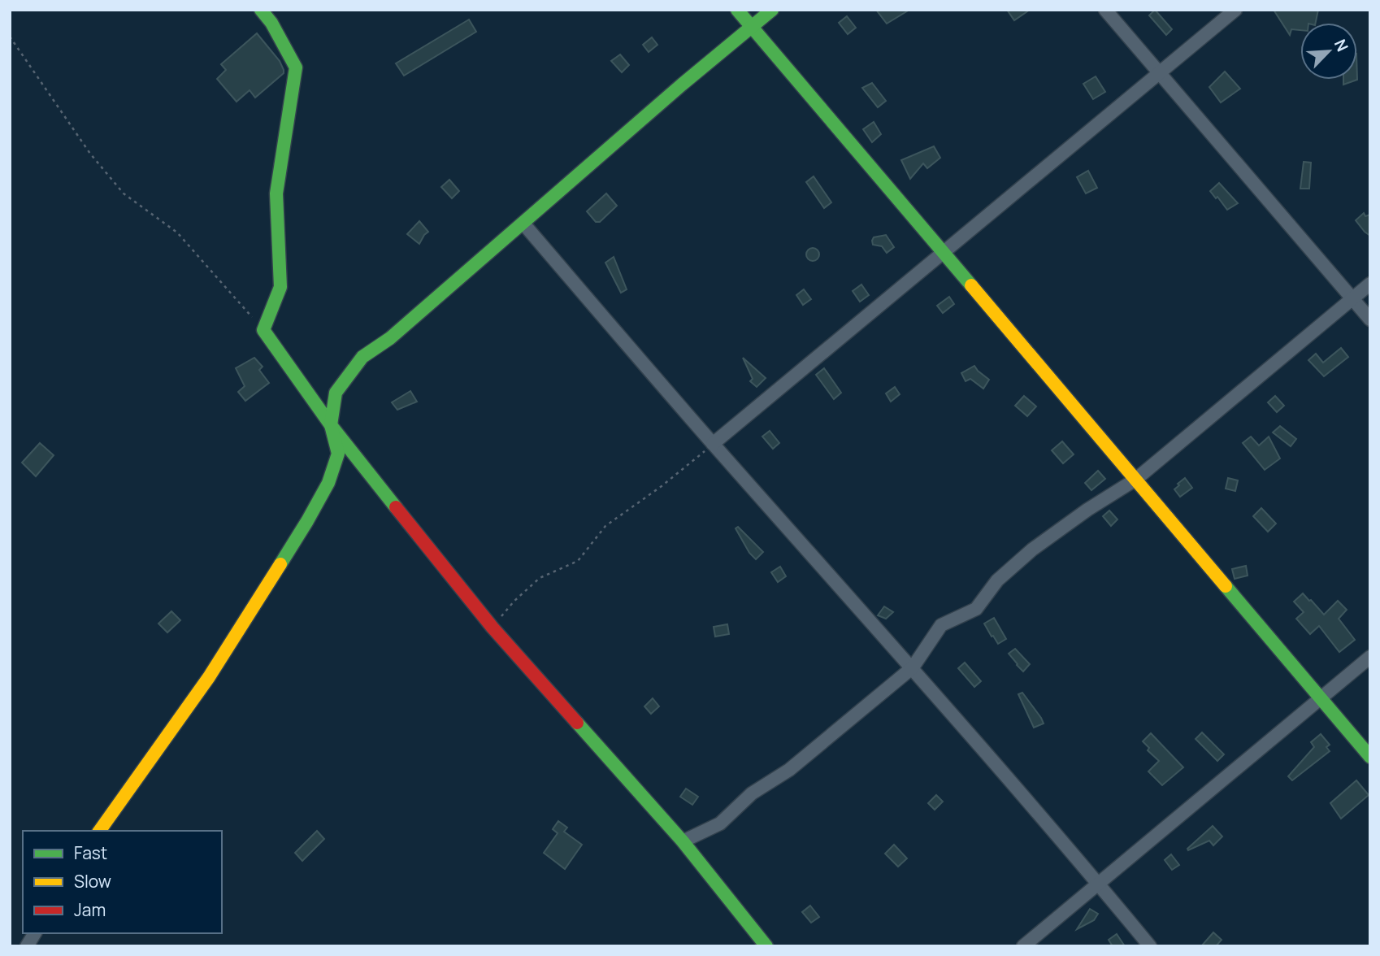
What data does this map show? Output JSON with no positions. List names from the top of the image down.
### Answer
{
  "legend": ["Fast", "Slow", "Jam"],
  "north": "top right"
}
